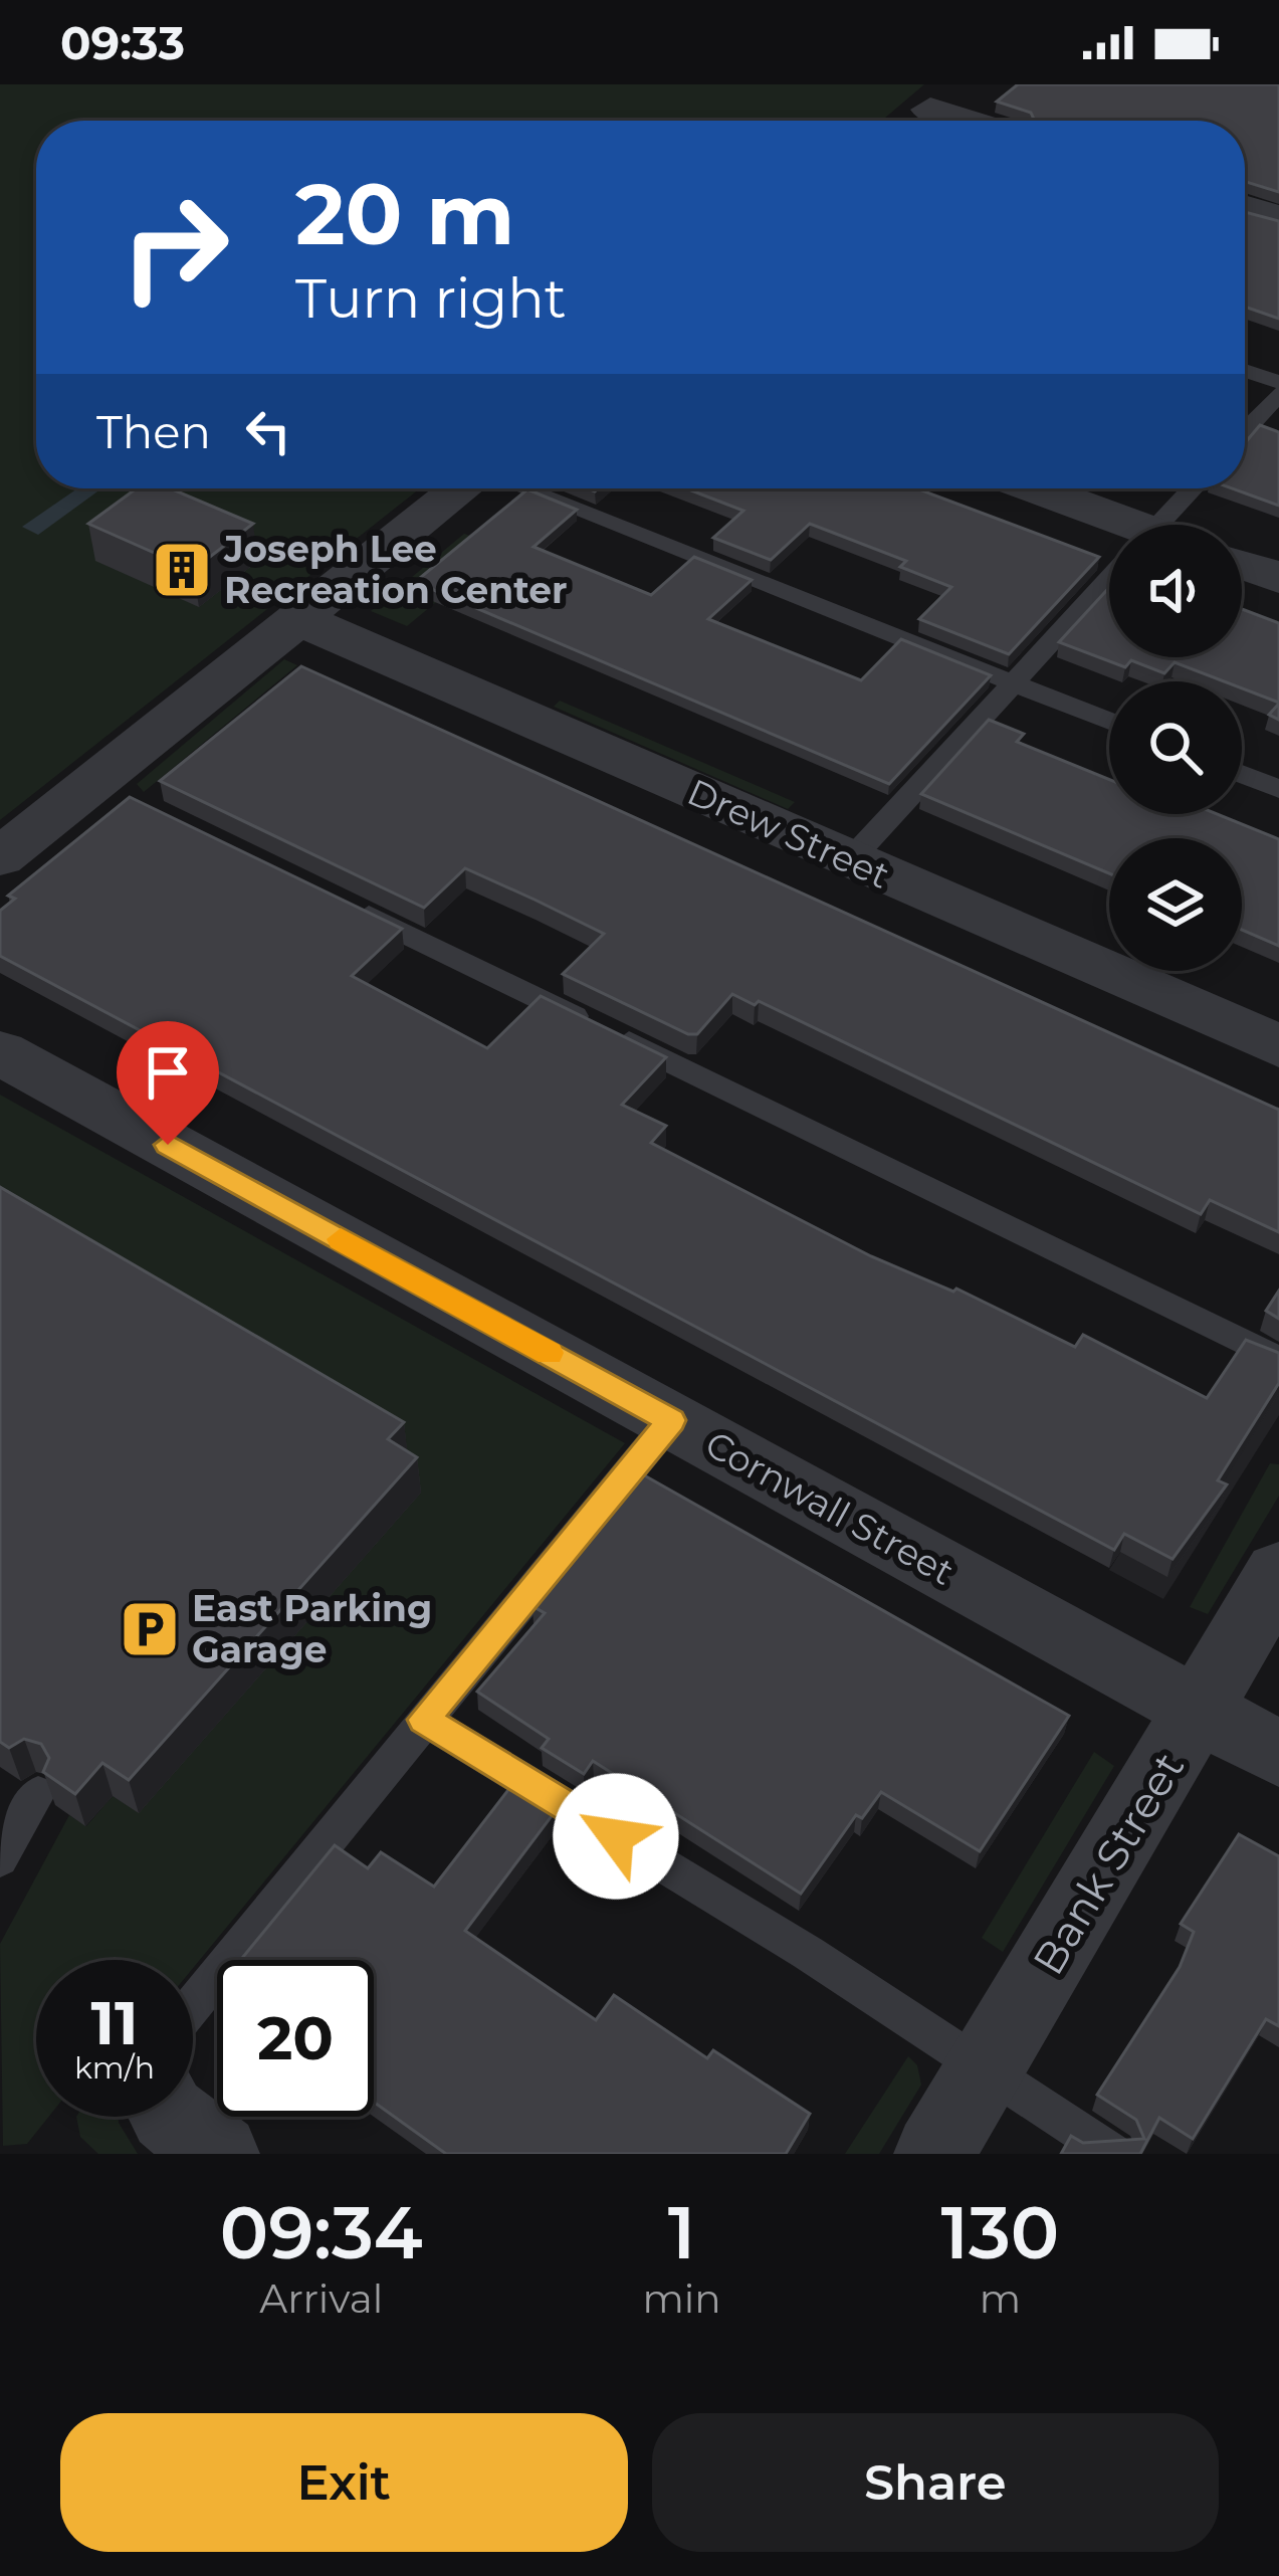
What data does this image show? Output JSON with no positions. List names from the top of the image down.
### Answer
{
  "streets": {
    "street": ["Drew Street", "Cornwall Street", "Bank Street"]
  },
  "crossings": [
    ["Cornwall Street", "Bank Street"]
  ],
  "places": {
    "building": ["Joseph Lee Recreation Center"],
    "parking": ["East Parking Garage"]
  },
  "page": {
    "status": "09:33",
    "turn": ["20 m", "Turn right"],
    "then": "Then",
    "speed": "11 km/h",
    "limit": "20",
    "eta": [
      "09:34",
      "Arrival",
      "1",
      "min",
      "130",
      "m"
    ],
    "buttons": ["Exit", "Share"]
  }
}
